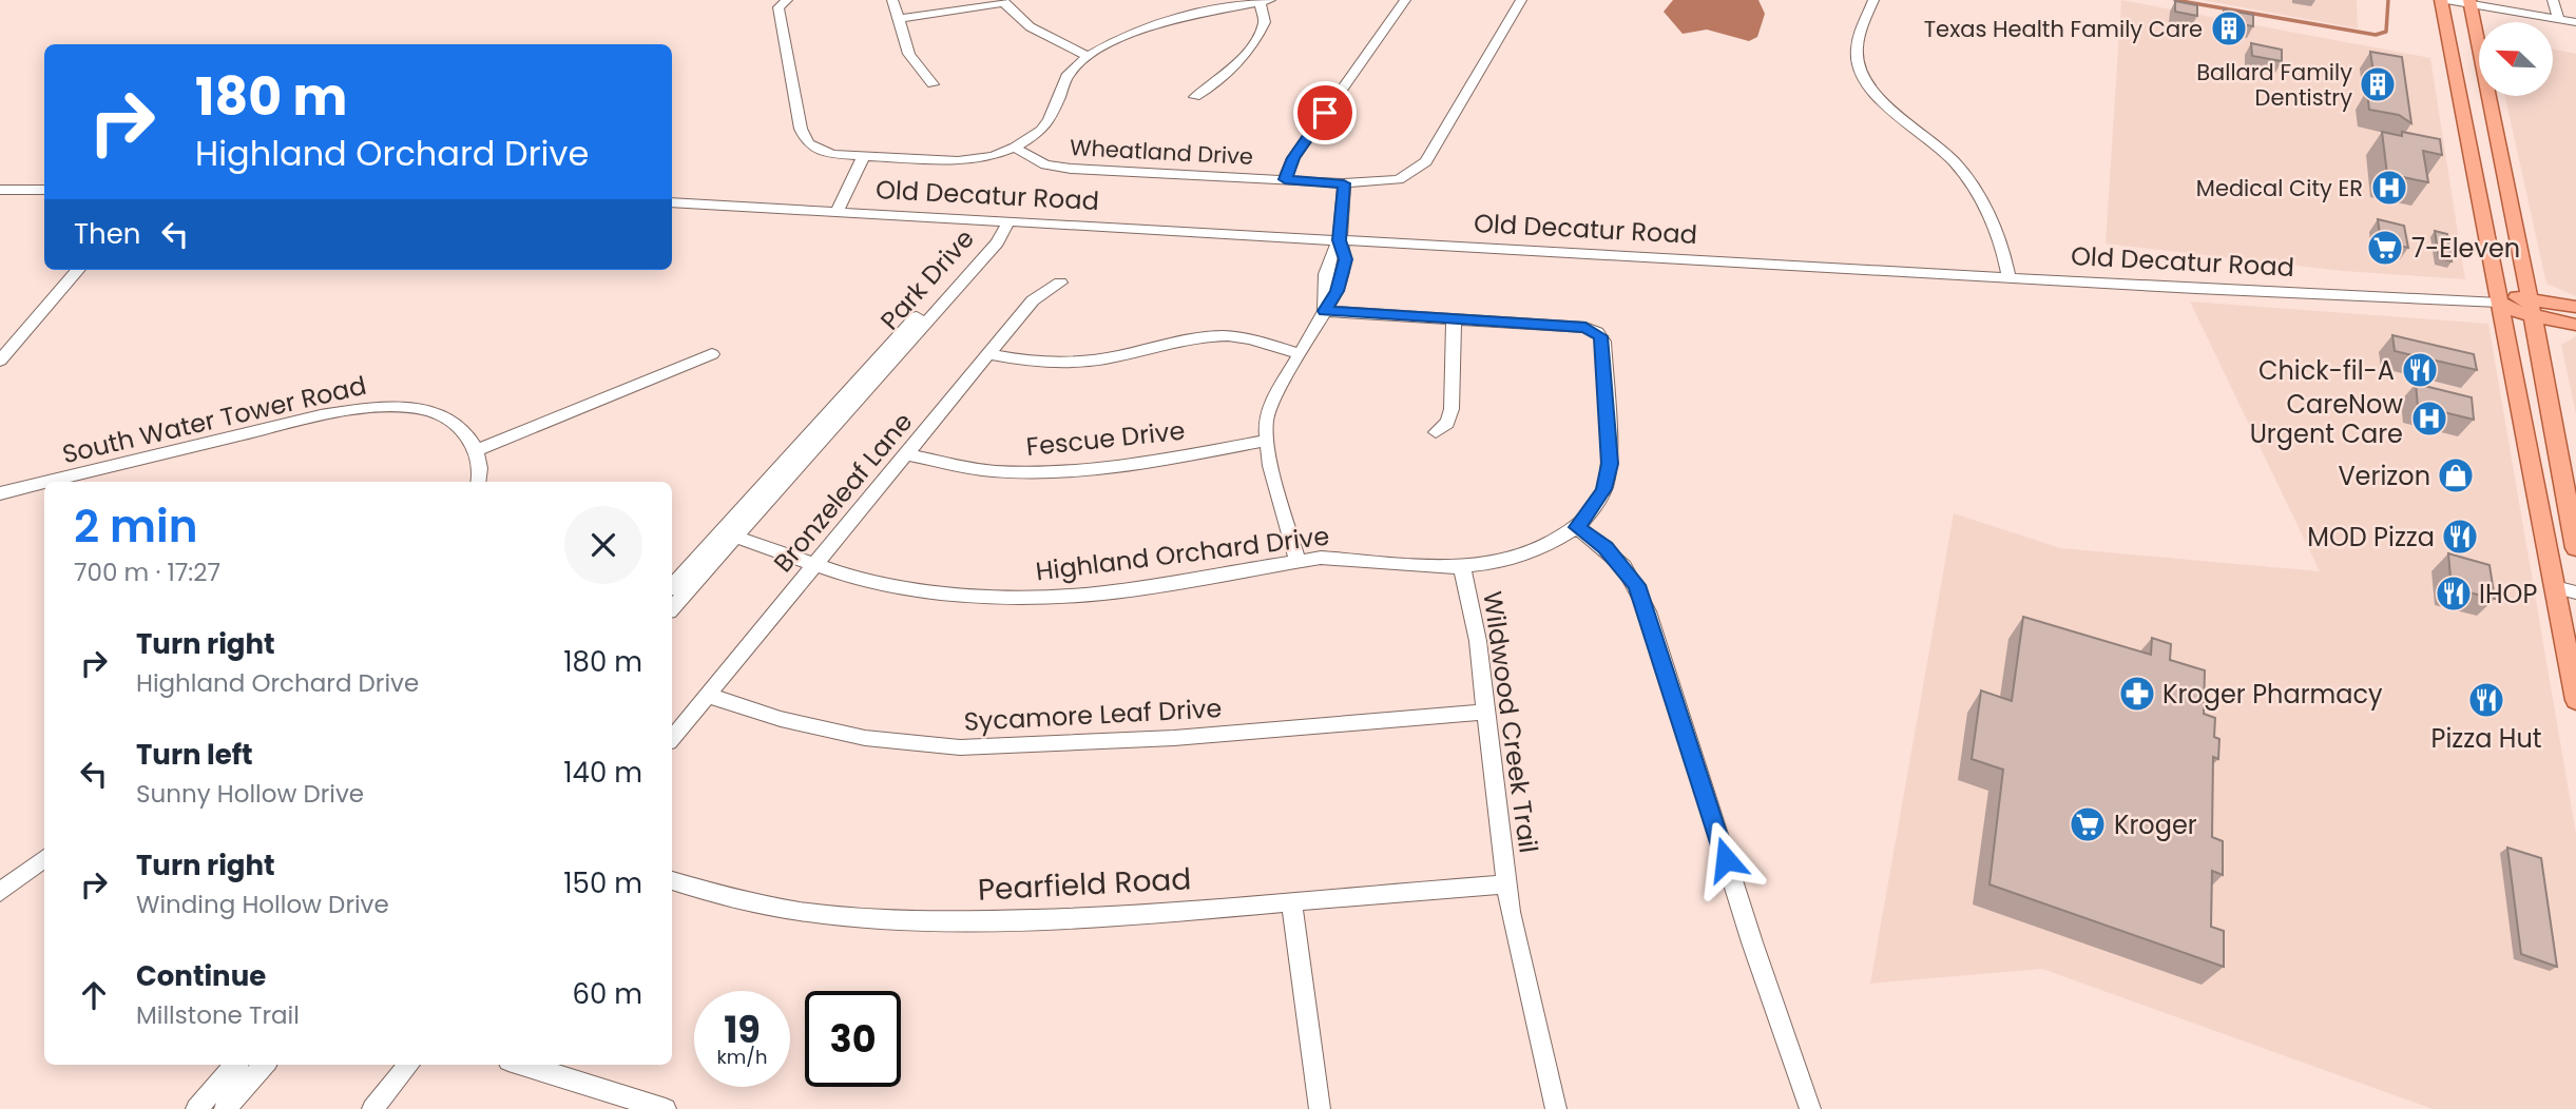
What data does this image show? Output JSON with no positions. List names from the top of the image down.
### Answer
{
  "streets": {
    "main road": ["Old Decatur Road"],
    "street": [
      "Wheatland Drive",
      "Park Drive",
      "South Water Tower Road",
      "Fescue Drive",
      "Bronzeleaf Lane",
      "Highland Orchard Drive",
      "Sycamore Leaf Drive",
      "Wildwood Creek Trail",
      "Pearfield Road"
    ]
  },
  "crossings": [
    ["Old Decatur Road", "Park Drive"],
    ["Park Drive", "Highland Orchard Drive"],
    ["Fescue Drive", "Bronzeleaf Lane"],
    ["Bronzeleaf Lane", "Highland Orchard Drive"],
    ["Bronzeleaf Lane", "Sycamore Leaf Drive"],
    ["Highland Orchard Drive", "Wildwood Creek Trail"],
    ["Sycamore Leaf Drive", "Wildwood Creek Trail"],
    ["Wildwood Creek Trail", "Pearfield Road"]
  ],
  "places": {
    "building": ["Texas Health Family Care", "Ballard Family Dentistry"],
    "hospital": ["Medical City ER", "CareNow Urgent Care"],
    "supermarket": ["7-Eleven", "Kroger"],
    "restaurant": [
      "Chick-fil-A",
      "MOD Pizza",
      "IHOP",
      "Pizza Hut"
    ],
    "shop": ["Verizon"],
    "pharmacy": ["Kroger Pharmacy"]
  },
  "north": "top left",
  "page": {
    "turn": ["180 m", "Highland Orchard Drive"],
    "then": "Then",
    "heading": ["2 min", "700 m · 17:27"],
    "list": [
      {
        "name": "Turn right",
        "note": "Highland Orchard Drive",
        "value": "180 m"
      },
      {
        "name": "Turn left",
        "note": "Sunny Hollow Drive",
        "value": "140 m"
      },
      {
        "name": "Turn right",
        "note": "Winding Hollow Drive",
        "value": "150 m"
      },
      {
        "name": "Continue",
        "note": "Millstone Trail",
        "value": "60 m"
      }
    ],
    "speed": "19 km/h",
    "limit": "30"
  }
}
